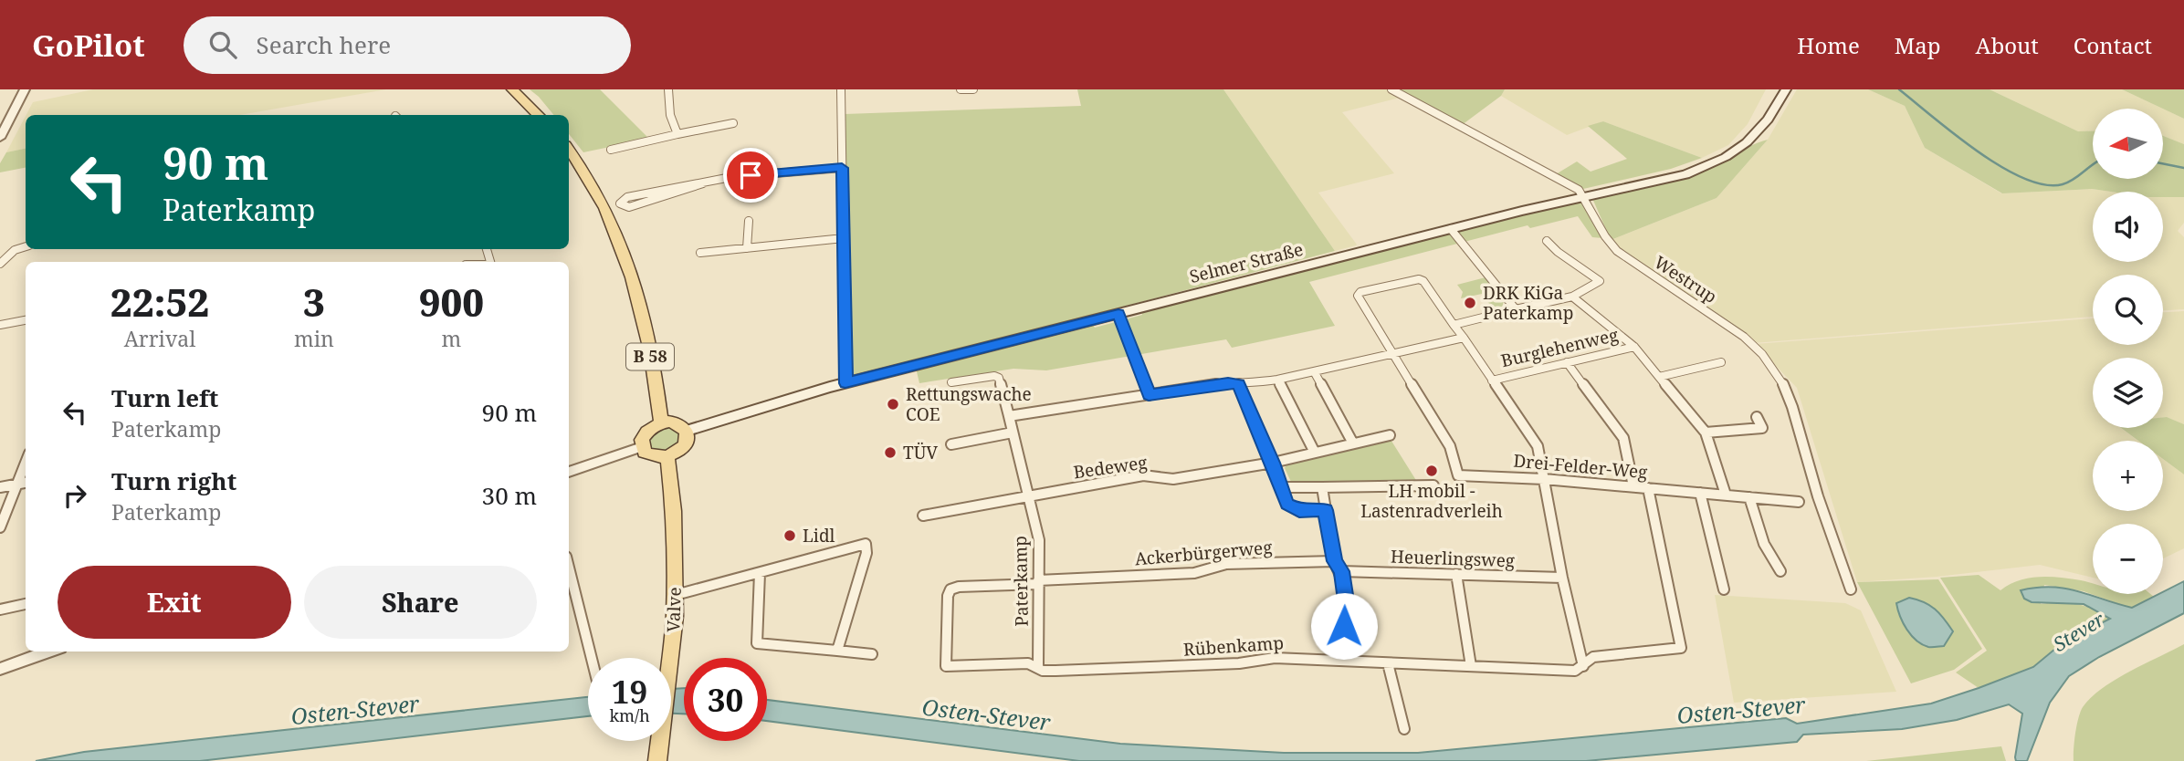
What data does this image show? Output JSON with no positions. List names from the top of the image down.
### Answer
{
  "streets": {
    "main road": ["Selmer Straße", "B 58", "Valve"],
    "street": [
      "Westrup",
      "Burglehenweg",
      "Drei-Felder-Weg",
      "Bedeweg",
      "Ackerbürgerweg",
      "Heuerlingsweg",
      "Paterkamp",
      "Rübenkamp"
    ]
  },
  "crossings": [
    ["Selmer Straße", "Westrup"],
    ["Selmer Straße", "B 58"],
    ["Selmer Straße", "Valve"],
    ["B 58", "Valve"],
    ["Drei-Felder-Weg", "Rübenkamp"],
    ["Bedeweg", "Paterkamp"],
    ["Ackerbürgerweg", "Paterkamp"],
    ["Ackerbürgerweg", "Rübenkamp"],
    ["Paterkamp", "Rübenkamp"]
  ],
  "water": ["Stever", "Osten-Stever"],
  "places": [
    "DRK KiGa Paterkamp",
    "Rettungswache COE",
    "TÜV",
    "LH mobil - Lastenradverleih",
    "Lidl"
  ],
  "north": "left",
  "page": {
    "header": "GoPilot",
    "search": "Search here",
    "nav": [
      "Home",
      "Map",
      "About",
      "Contact"
    ],
    "map_buttons": ["+", "−"],
    "turn": ["90 m", "Paterkamp"],
    "eta": [
      "22:52",
      "Arrival",
      "3",
      "min",
      "900",
      "m"
    ],
    "list": [
      {
        "name": "Turn left",
        "note": "Paterkamp",
        "value": "90 m"
      },
      {
        "name": "Turn right",
        "note": "Paterkamp",
        "value": "30 m"
      }
    ],
    "buttons": ["Exit", "Share"],
    "speed": "19 km/h",
    "limit": "30"
  }
}
